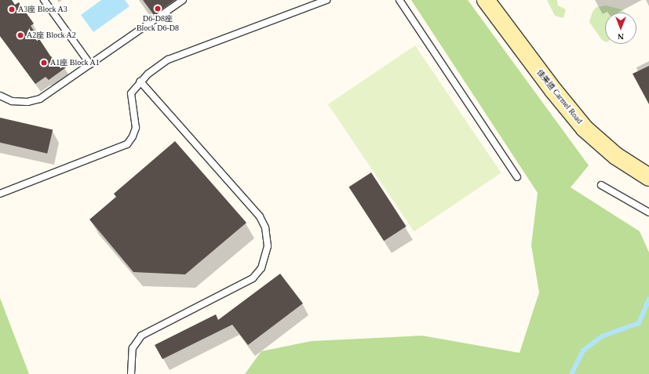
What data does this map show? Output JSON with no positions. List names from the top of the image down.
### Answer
{
  "streets": {
    "street": ["佳美道 Carmel Road"]
  },
  "places": [
    "D6-D8座 Block D6-D8",
    "A3座 Block A3",
    "A2座 Block A2",
    "A1座 Block A1"
  ],
  "north": "bottom"
}
